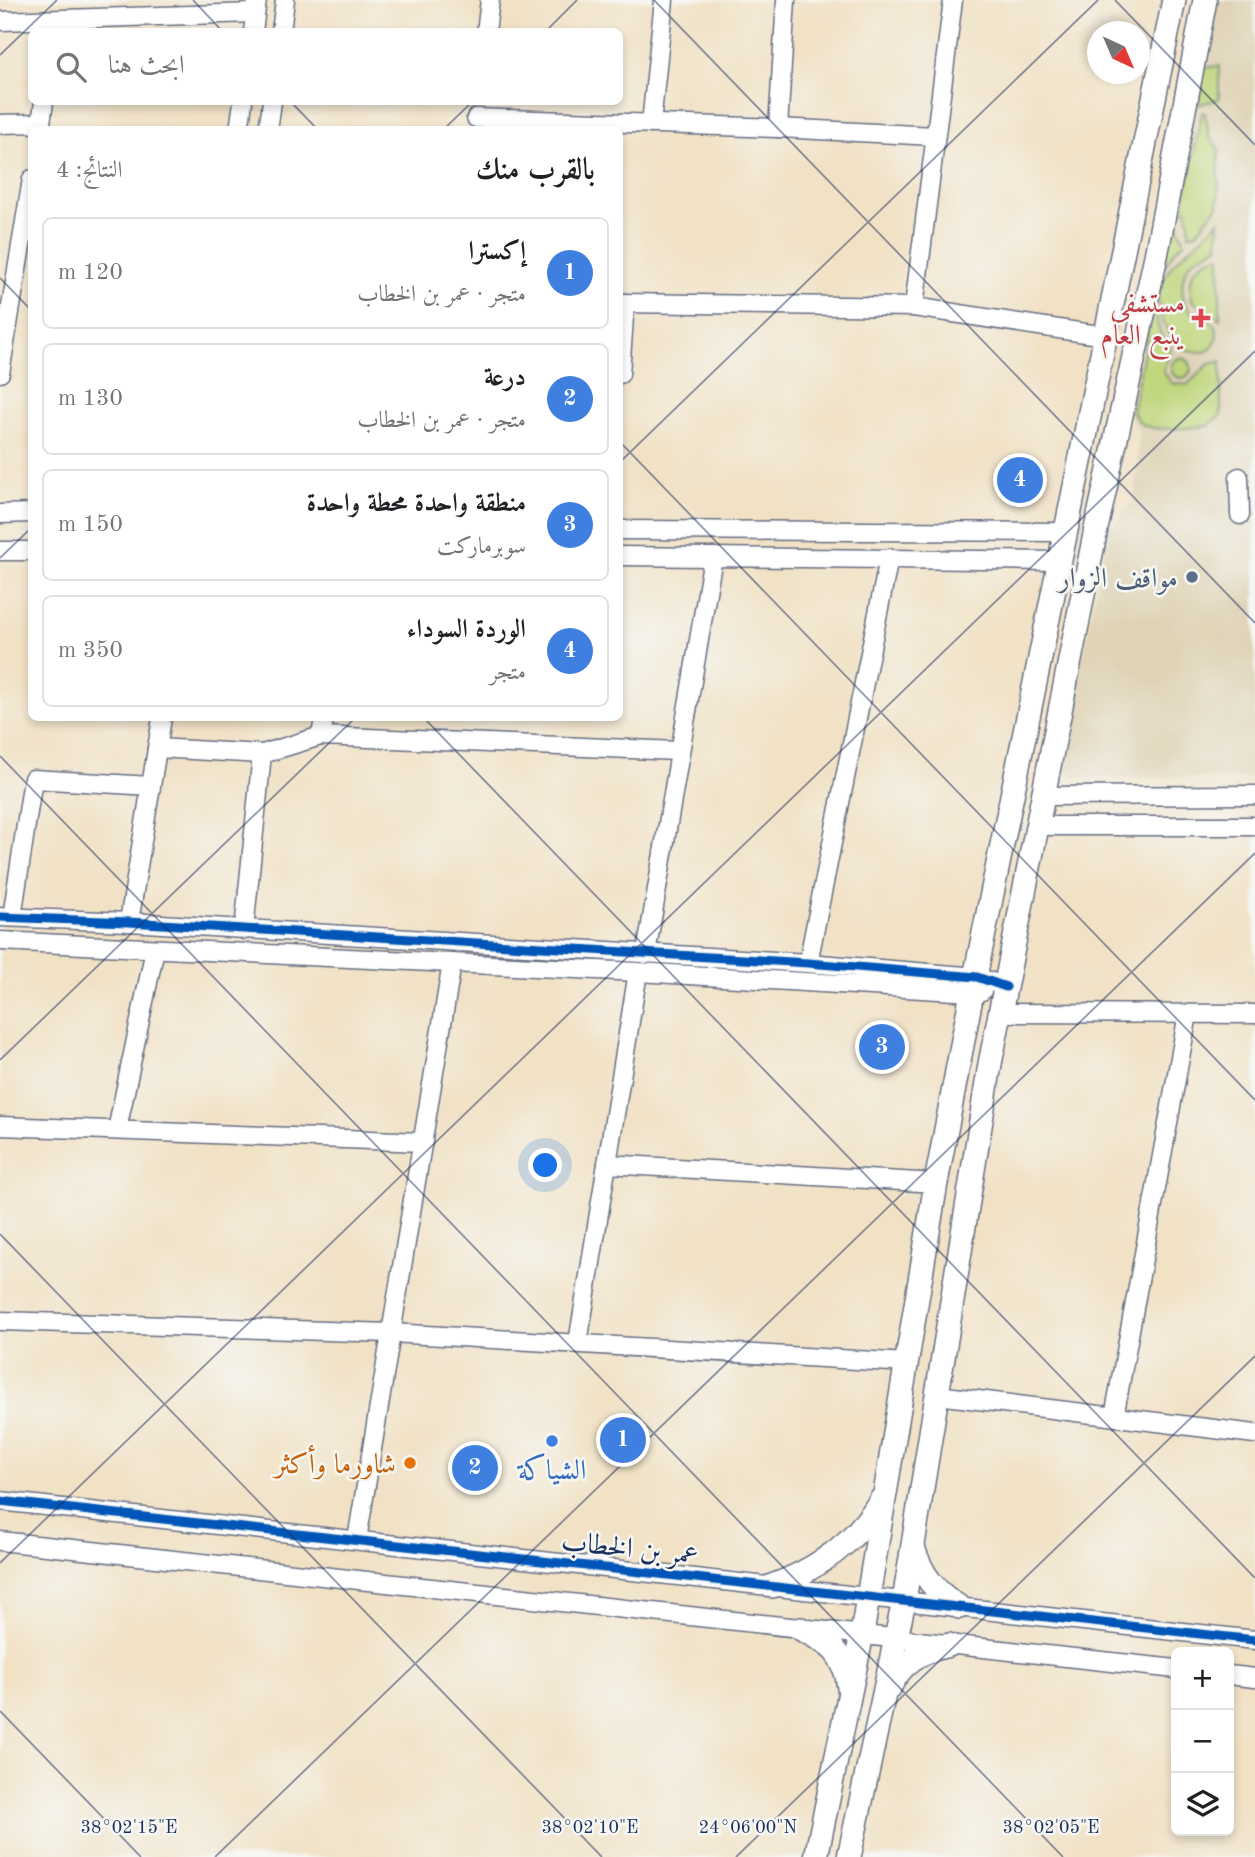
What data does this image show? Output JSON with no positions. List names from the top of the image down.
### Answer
{
  "streets": {
    "street": ["عمر بن الخطاب"]
  },
  "places": {
    "health": ["مستشفى ينبع العام"],
    "other": ["مواقف الزوار", "الشياكة", "شاورما وأكثر"]
  },
  "north": "bottom right",
  "page": {
    "search": "ابحث هنا",
    "heading": ["بالقرب منك", "النتائج: 4"],
    "list": [
      {
        "mark": "1",
        "name": "إكسترا",
        "note": "متجر · عمر بن الخطاب",
        "value": "120 m"
      },
      {
        "mark": "2",
        "name": "درعة",
        "note": "متجر · عمر بن الخطاب",
        "value": "130 m"
      },
      {
        "mark": "3",
        "name": "منطقة واحدة محطة واحدة",
        "note": "سوبرماركت",
        "value": "150 m"
      },
      {
        "mark": "4",
        "name": "الوردة السوداء",
        "note": "متجر",
        "value": "350 m"
      }
    ],
    "pins": [
      "4",
      "3",
      "1",
      "2"
    ],
    "map_buttons": ["+", "−"]
  },
  "coordinates": [
    "38°02'15\"E",
    "38°02'10\"E",
    "38°02'05\"E",
    "24°06'00\"N"
  ]
}
